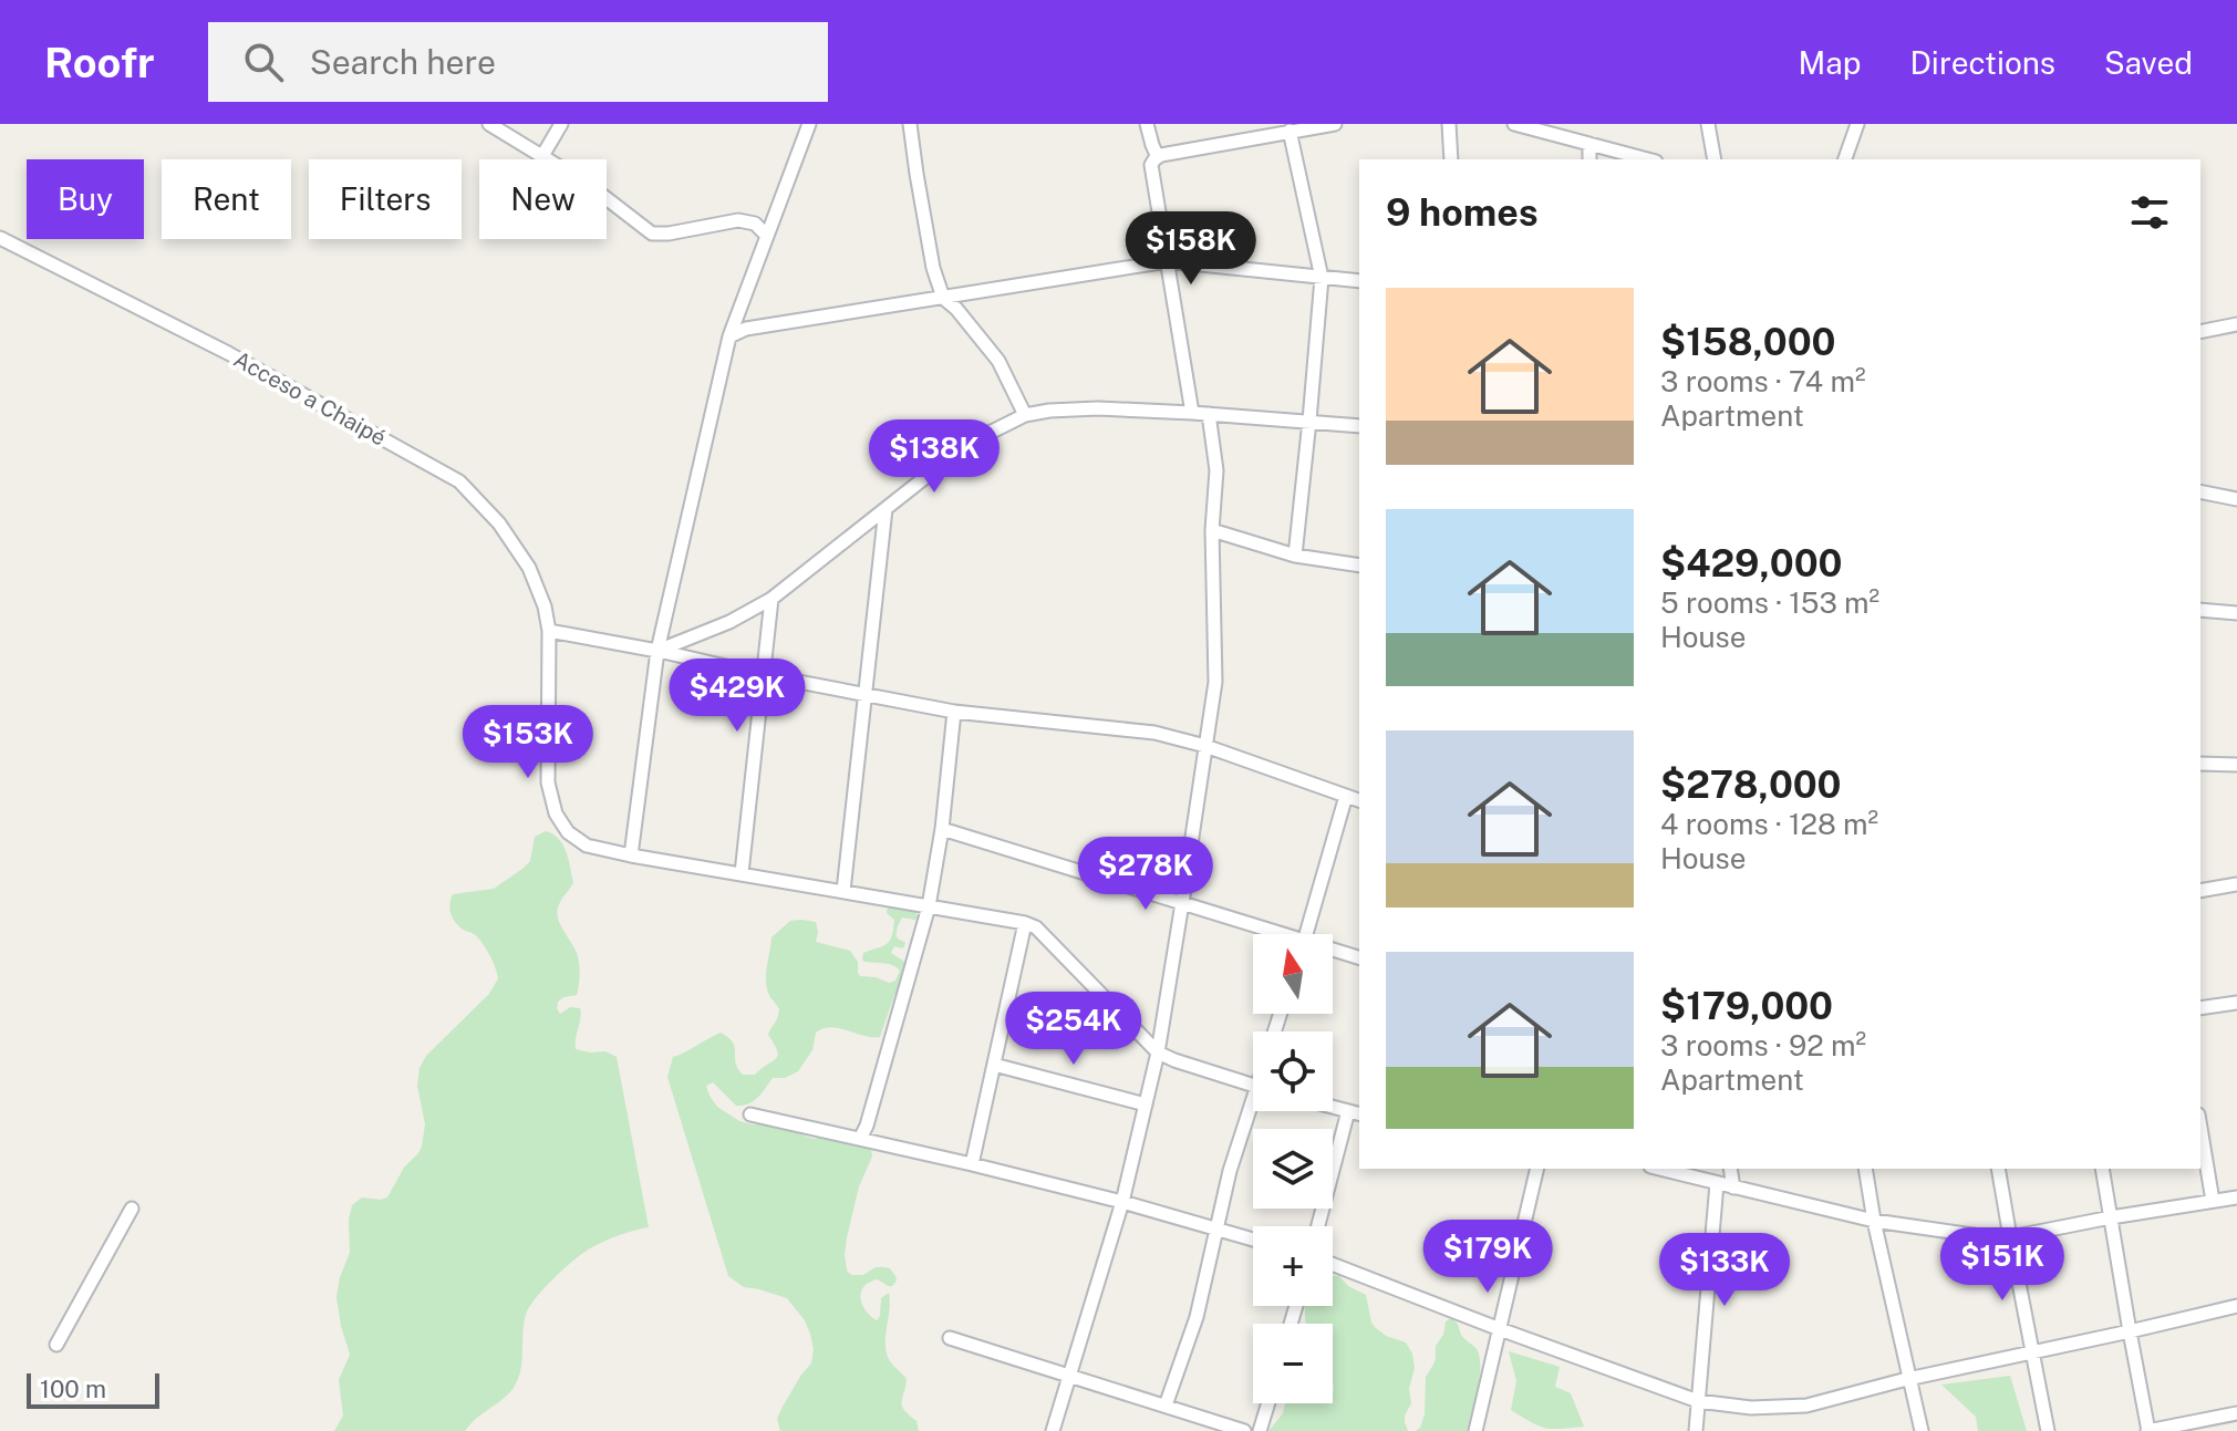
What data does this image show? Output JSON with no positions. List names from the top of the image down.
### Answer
{
  "streets": {
    "street": ["Acceso a Chaipé"]
  },
  "scale_bar": "100 m",
  "north": "top",
  "page": {
    "header": "Roofr",
    "search": "Search here",
    "nav": ["Map", "Directions", "Saved"],
    "chip": [
      "Buy",
      "Rent",
      "Filters",
      "New"
    ],
    "heading": "9 homes",
    "price": [
      "$158K",
      "$138K",
      "$429K",
      "$153K",
      "$278K",
      "$254K",
      "$179K",
      "$151K",
      "$133K"
    ],
    "list": [
      {
        "name": "$158,000",
        "note": "3 rooms · 74 m² · Apartment"
      },
      {
        "name": "$429,000",
        "note": "5 rooms · 153 m² · House"
      },
      {
        "name": "$278,000",
        "note": "4 rooms · 128 m² · House"
      },
      {
        "name": "$179,000",
        "note": "3 rooms · 92 m² · Apartment"
      }
    ],
    "map_buttons": ["+", "−"],
    "scale": "100 m"
  }
}
